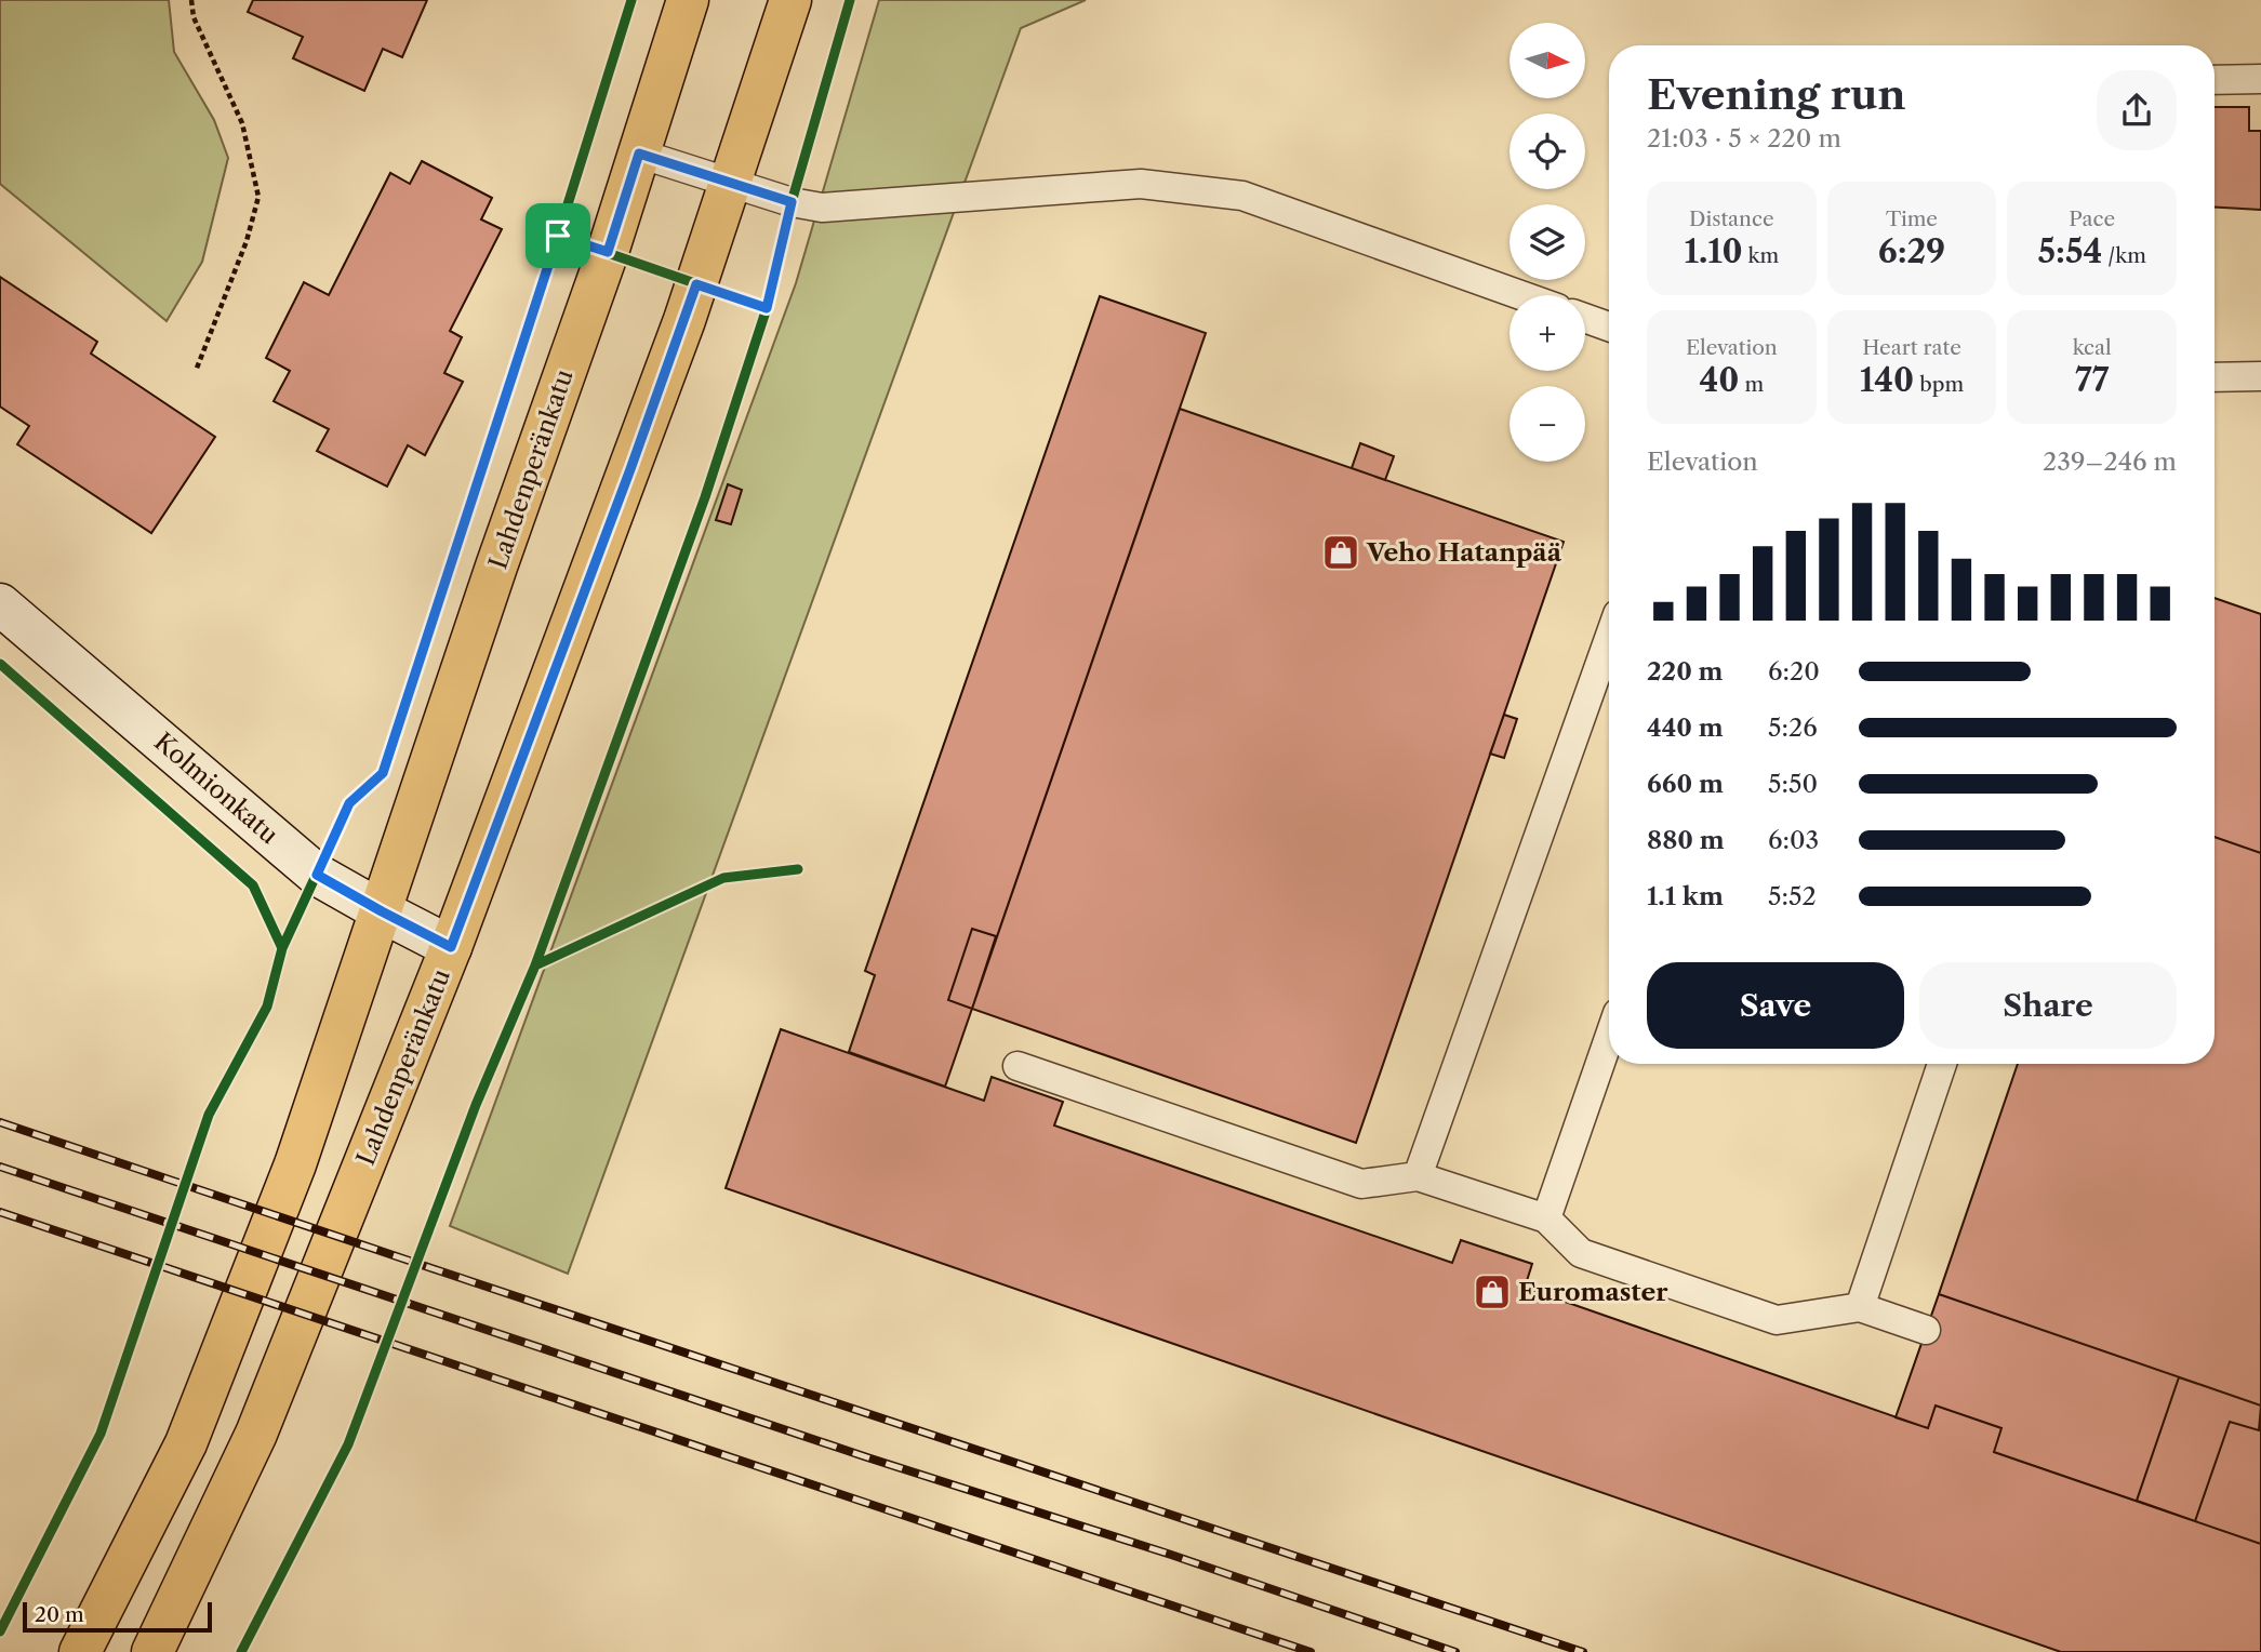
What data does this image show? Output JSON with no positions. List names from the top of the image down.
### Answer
{
  "streets": {
    "main road": ["Lahdenperänkatu", "Kolmionkatu"]
  },
  "crossings": [
    ["Lahdenperänkatu", "Kolmionkatu"]
  ],
  "places": {
    "shop": ["Veho Hatanpää", "Euromaster"]
  },
  "scale_bar": "20 m",
  "north": "right",
  "page": {
    "map_buttons": ["+", "−"],
    "heading": ["Evening run", "21:03 · 5 × 220 m"],
    "stats": [
      ["Distance", "1.10 km"],
      ["Time", "6:29"],
      ["Pace", "5:54 /km"],
      ["Elevation", "40 m"],
      ["Heart rate", "140 bpm"],
      ["kcal", "77"]
    ],
    "chart": ["Elevation", "239–246 m"],
    "list": [
      {
        "name": "220 m",
        "note": "6:20"
      },
      {
        "name": "440 m",
        "note": "5:26"
      },
      {
        "name": "660 m",
        "note": "5:50"
      },
      {
        "name": "880 m",
        "note": "6:03"
      },
      {
        "name": "1.1 km",
        "note": "5:52"
      }
    ],
    "buttons": ["Save", "Share"],
    "scale": "20 m"
  }
}
